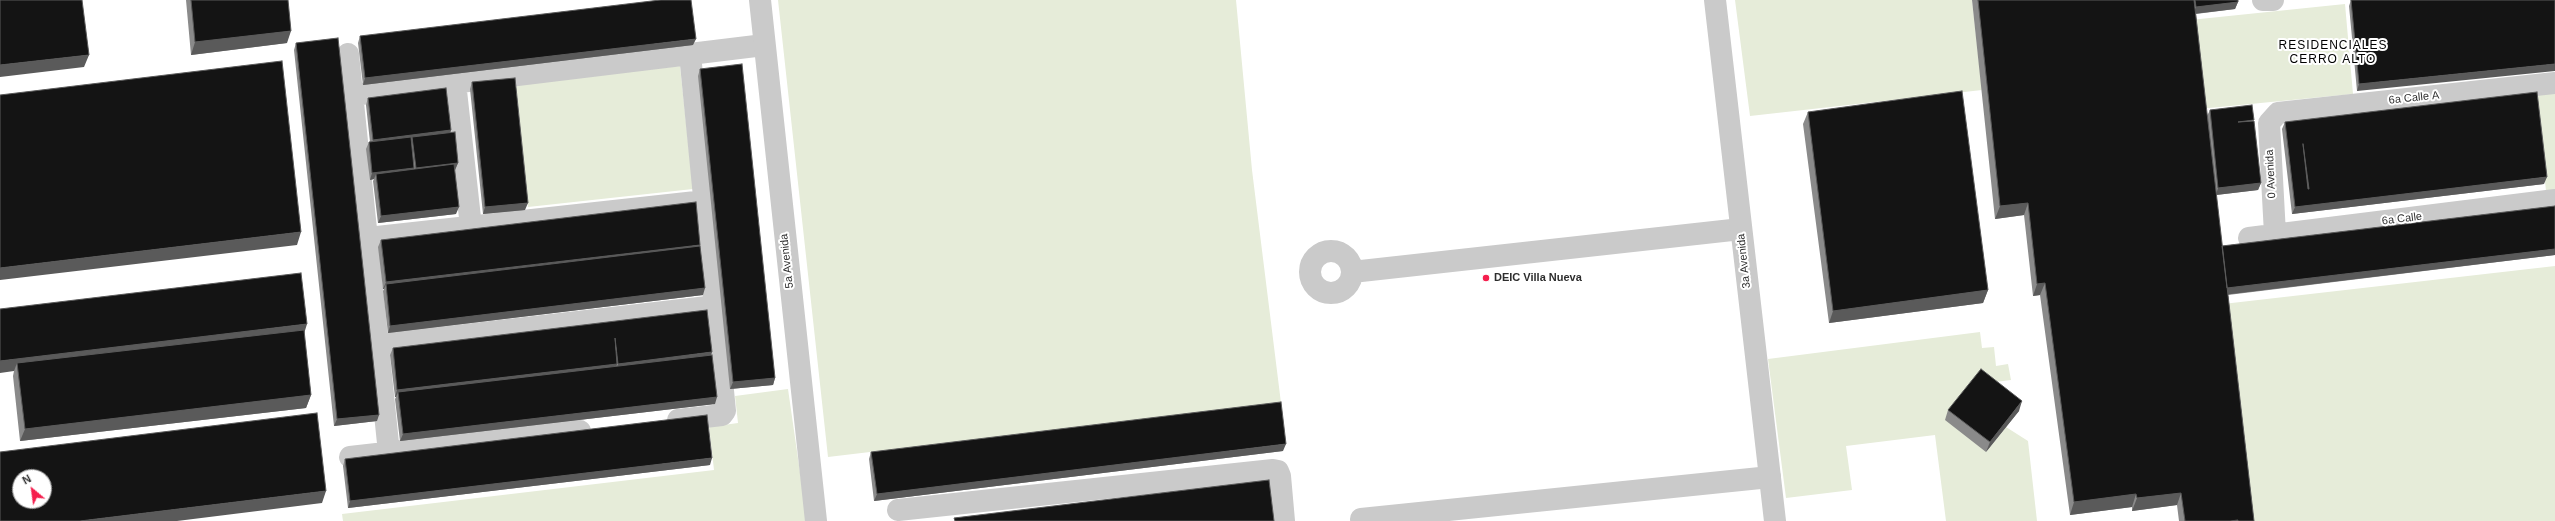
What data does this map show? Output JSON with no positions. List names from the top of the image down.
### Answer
{
  "streets": {
    "street": [
      "6a Calle A",
      "0 Avenida",
      "6a Calle",
      "5a Avenida",
      "3a Avenida"
    ]
  },
  "crossings": [
    ["6a Calle A", "0 Avenida"],
    ["0 Avenida", "6a Calle"]
  ],
  "districts": ["RESIDENCIALES CERRO ALTO"],
  "places": ["DEIC Villa Nueva"],
  "north": "top left"
}
